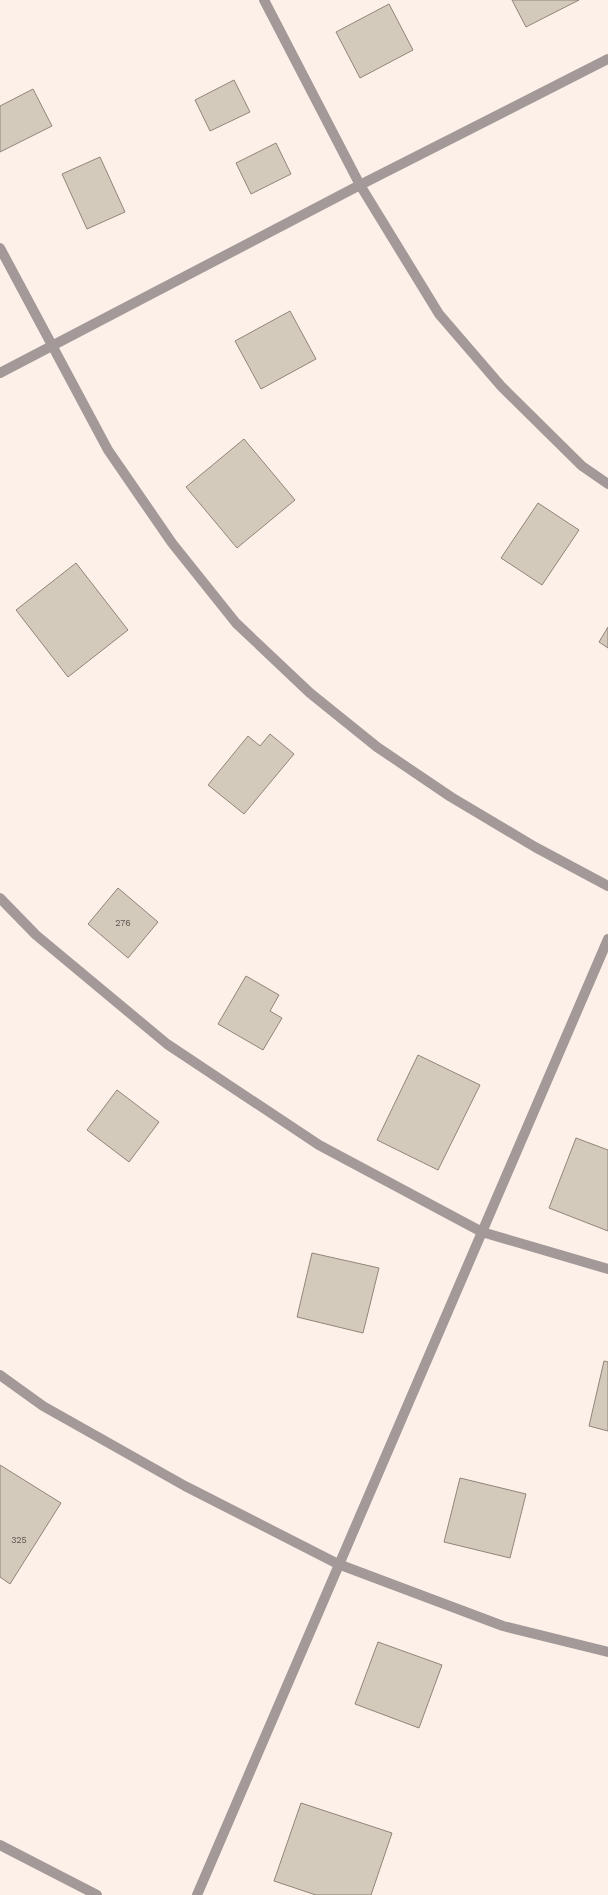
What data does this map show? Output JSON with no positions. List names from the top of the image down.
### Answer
{
  "house_numbers": ["276", "325"]
}
